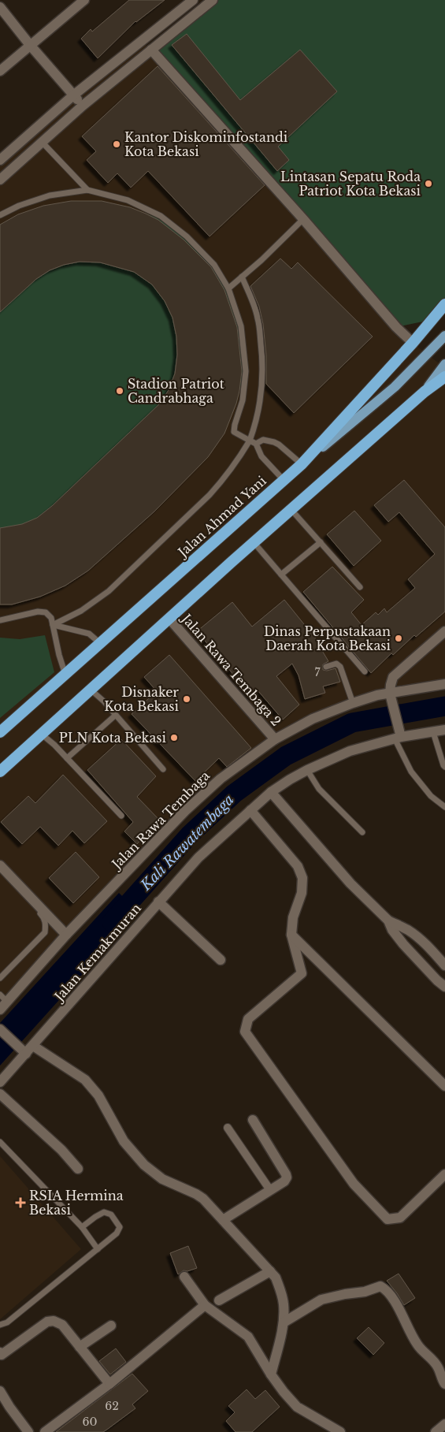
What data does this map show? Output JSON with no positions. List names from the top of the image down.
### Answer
{
  "streets": {
    "highway": ["Jalan Ahmad Yani"],
    "street": ["Jalan Rawa Tembaga 2", "Jalan Rawa Tembaga", "Jalan Kemakmuran"]
  },
  "crossings": [
    ["Jalan Rawa Tembaga 2", "Jalan Rawa Tembaga"]
  ],
  "water": ["Kali Rawatembaga"],
  "places": {
    "other": [
      "Kantor Diskominfostandi Kota Bekasi",
      "Lintasan Sepatu Roda Patriot Kota Bekasi",
      "Stadion Patriot Candrabhaga",
      "Dinas Perpustakaan Daerah Kota Bekasi",
      "Disnaker Kota Bekasi",
      "PLN Kota Bekasi"
    ],
    "health": ["RSIA Hermina Bekasi"]
  },
  "house_numbers": ["7", "62", "60"]
}
